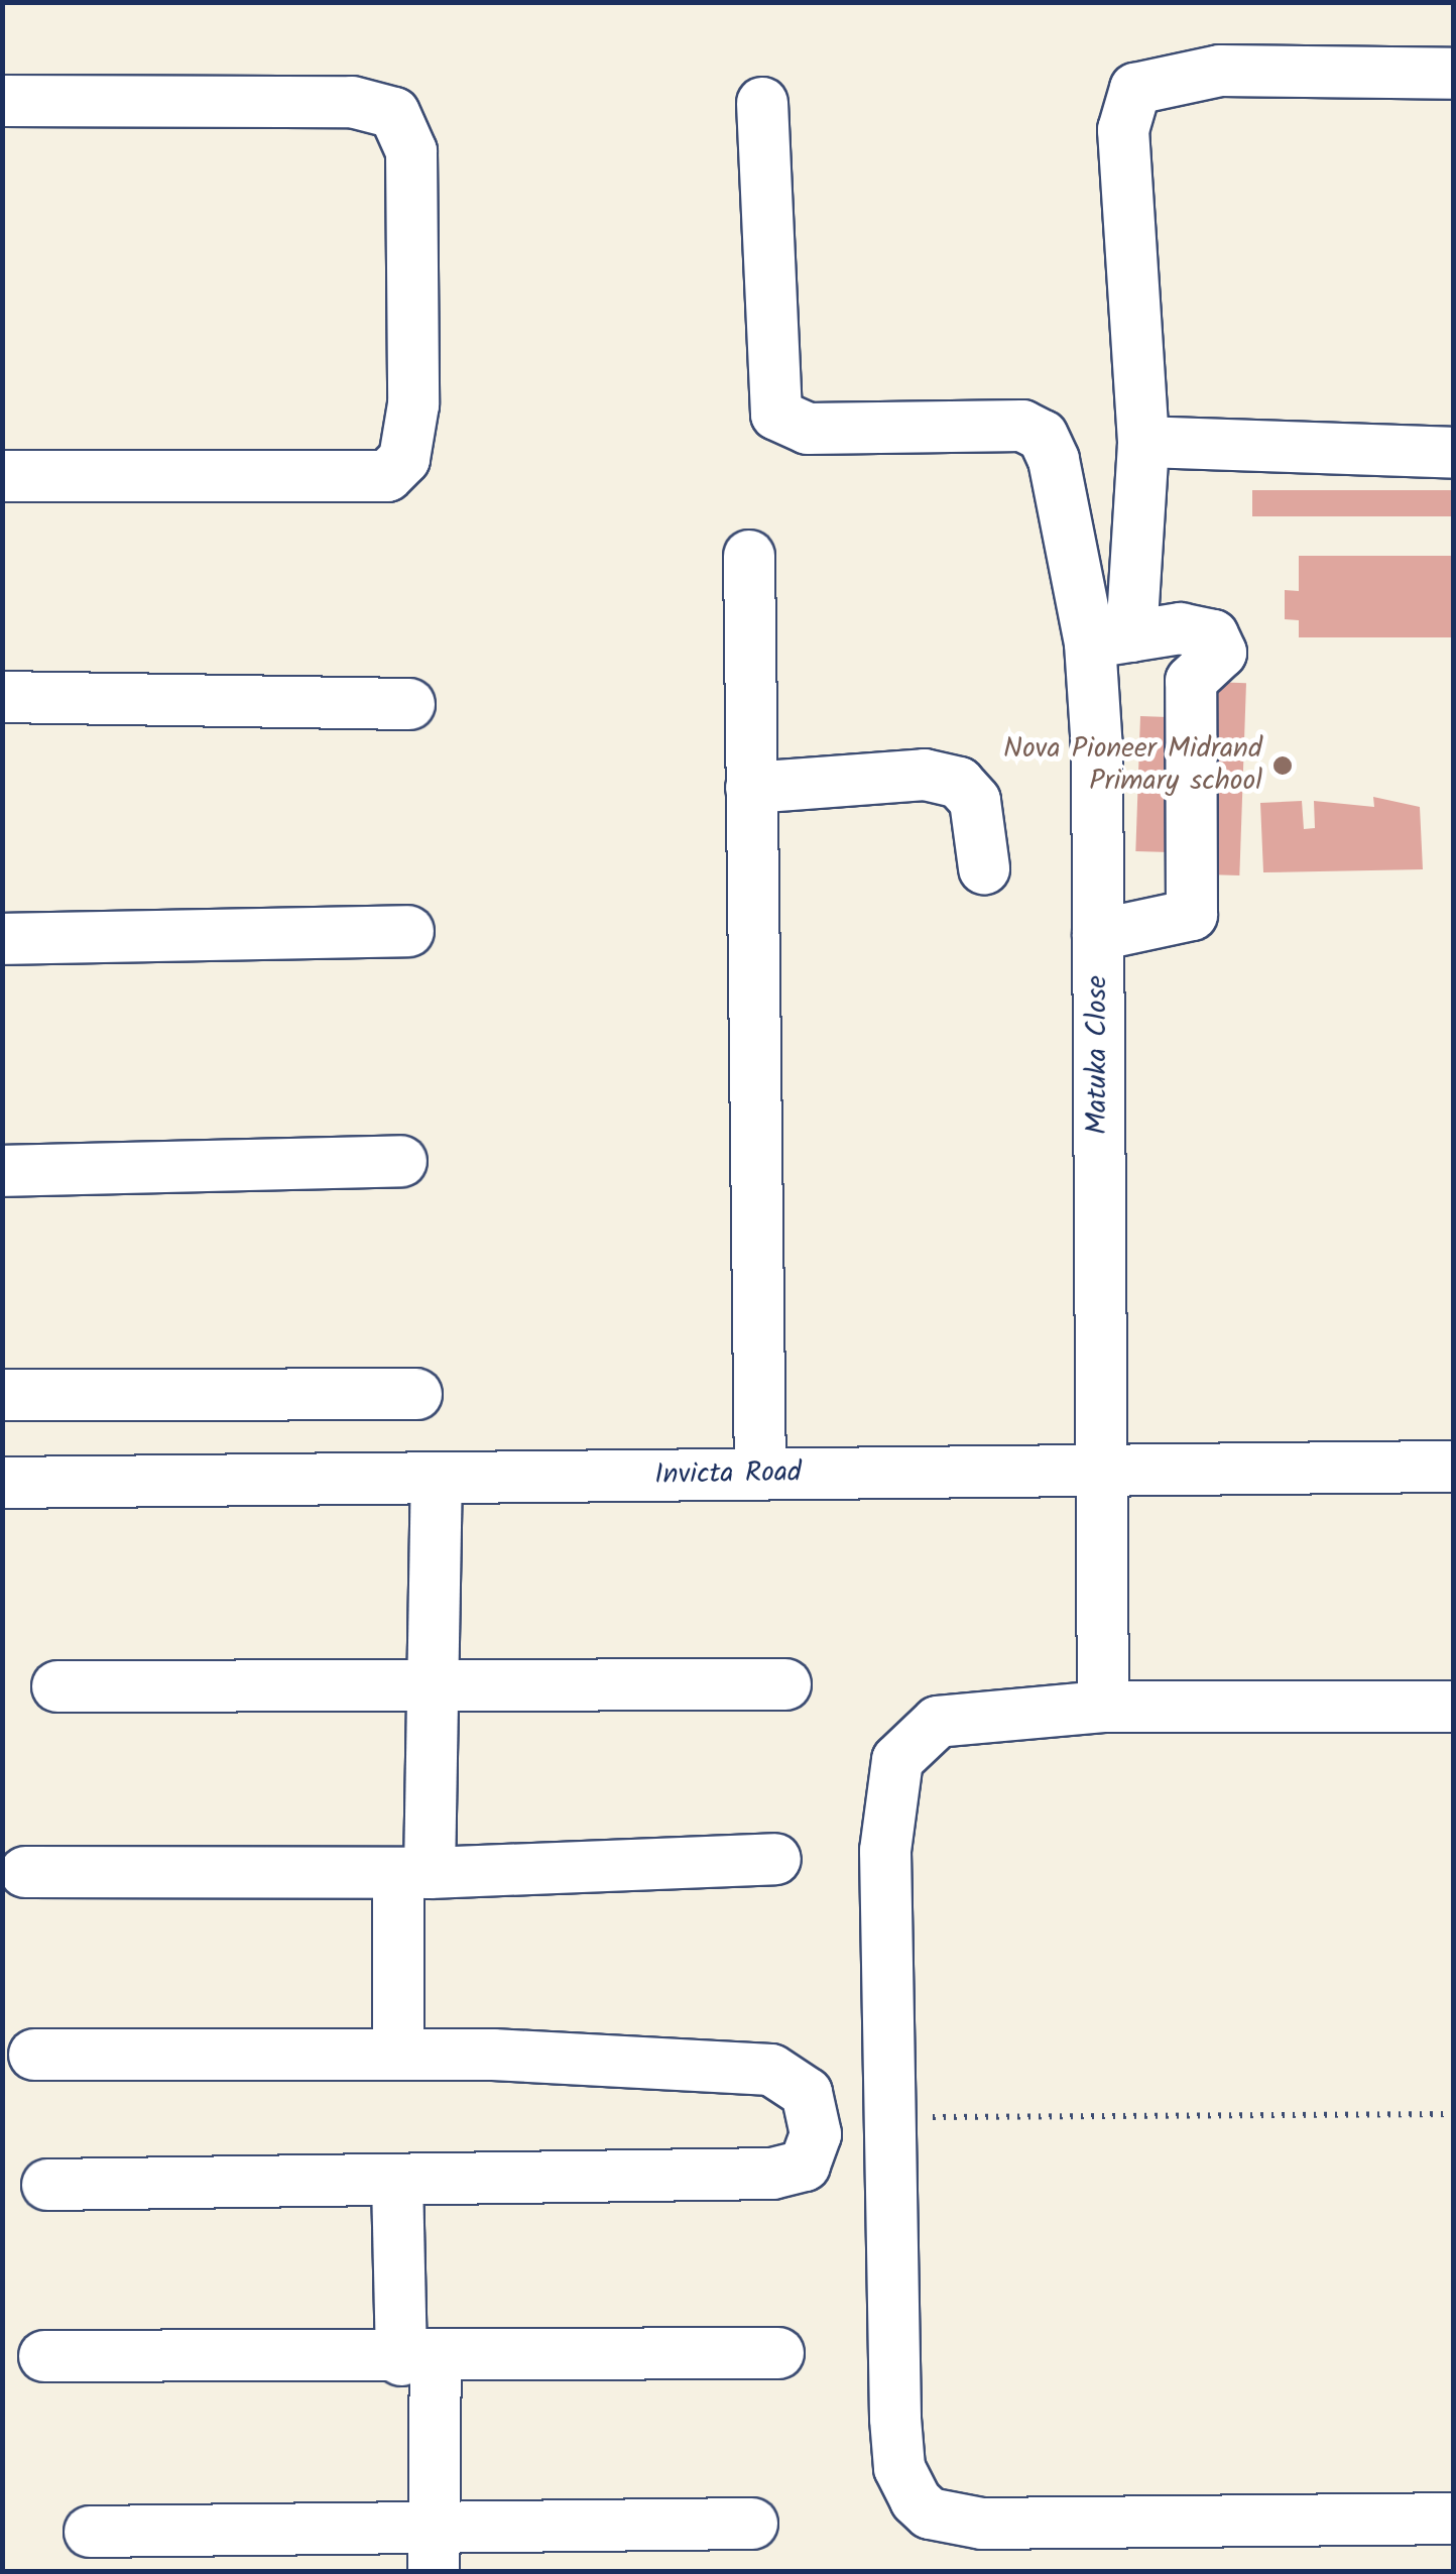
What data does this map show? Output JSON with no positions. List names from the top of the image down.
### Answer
{
  "streets": {
    "street": ["Matuka Close", "Invicta Road"]
  },
  "crossings": [
    ["Matuka Close", "Invicta Road"]
  ],
  "places": ["Nova Pioneer Midrand Primary school"]
}
